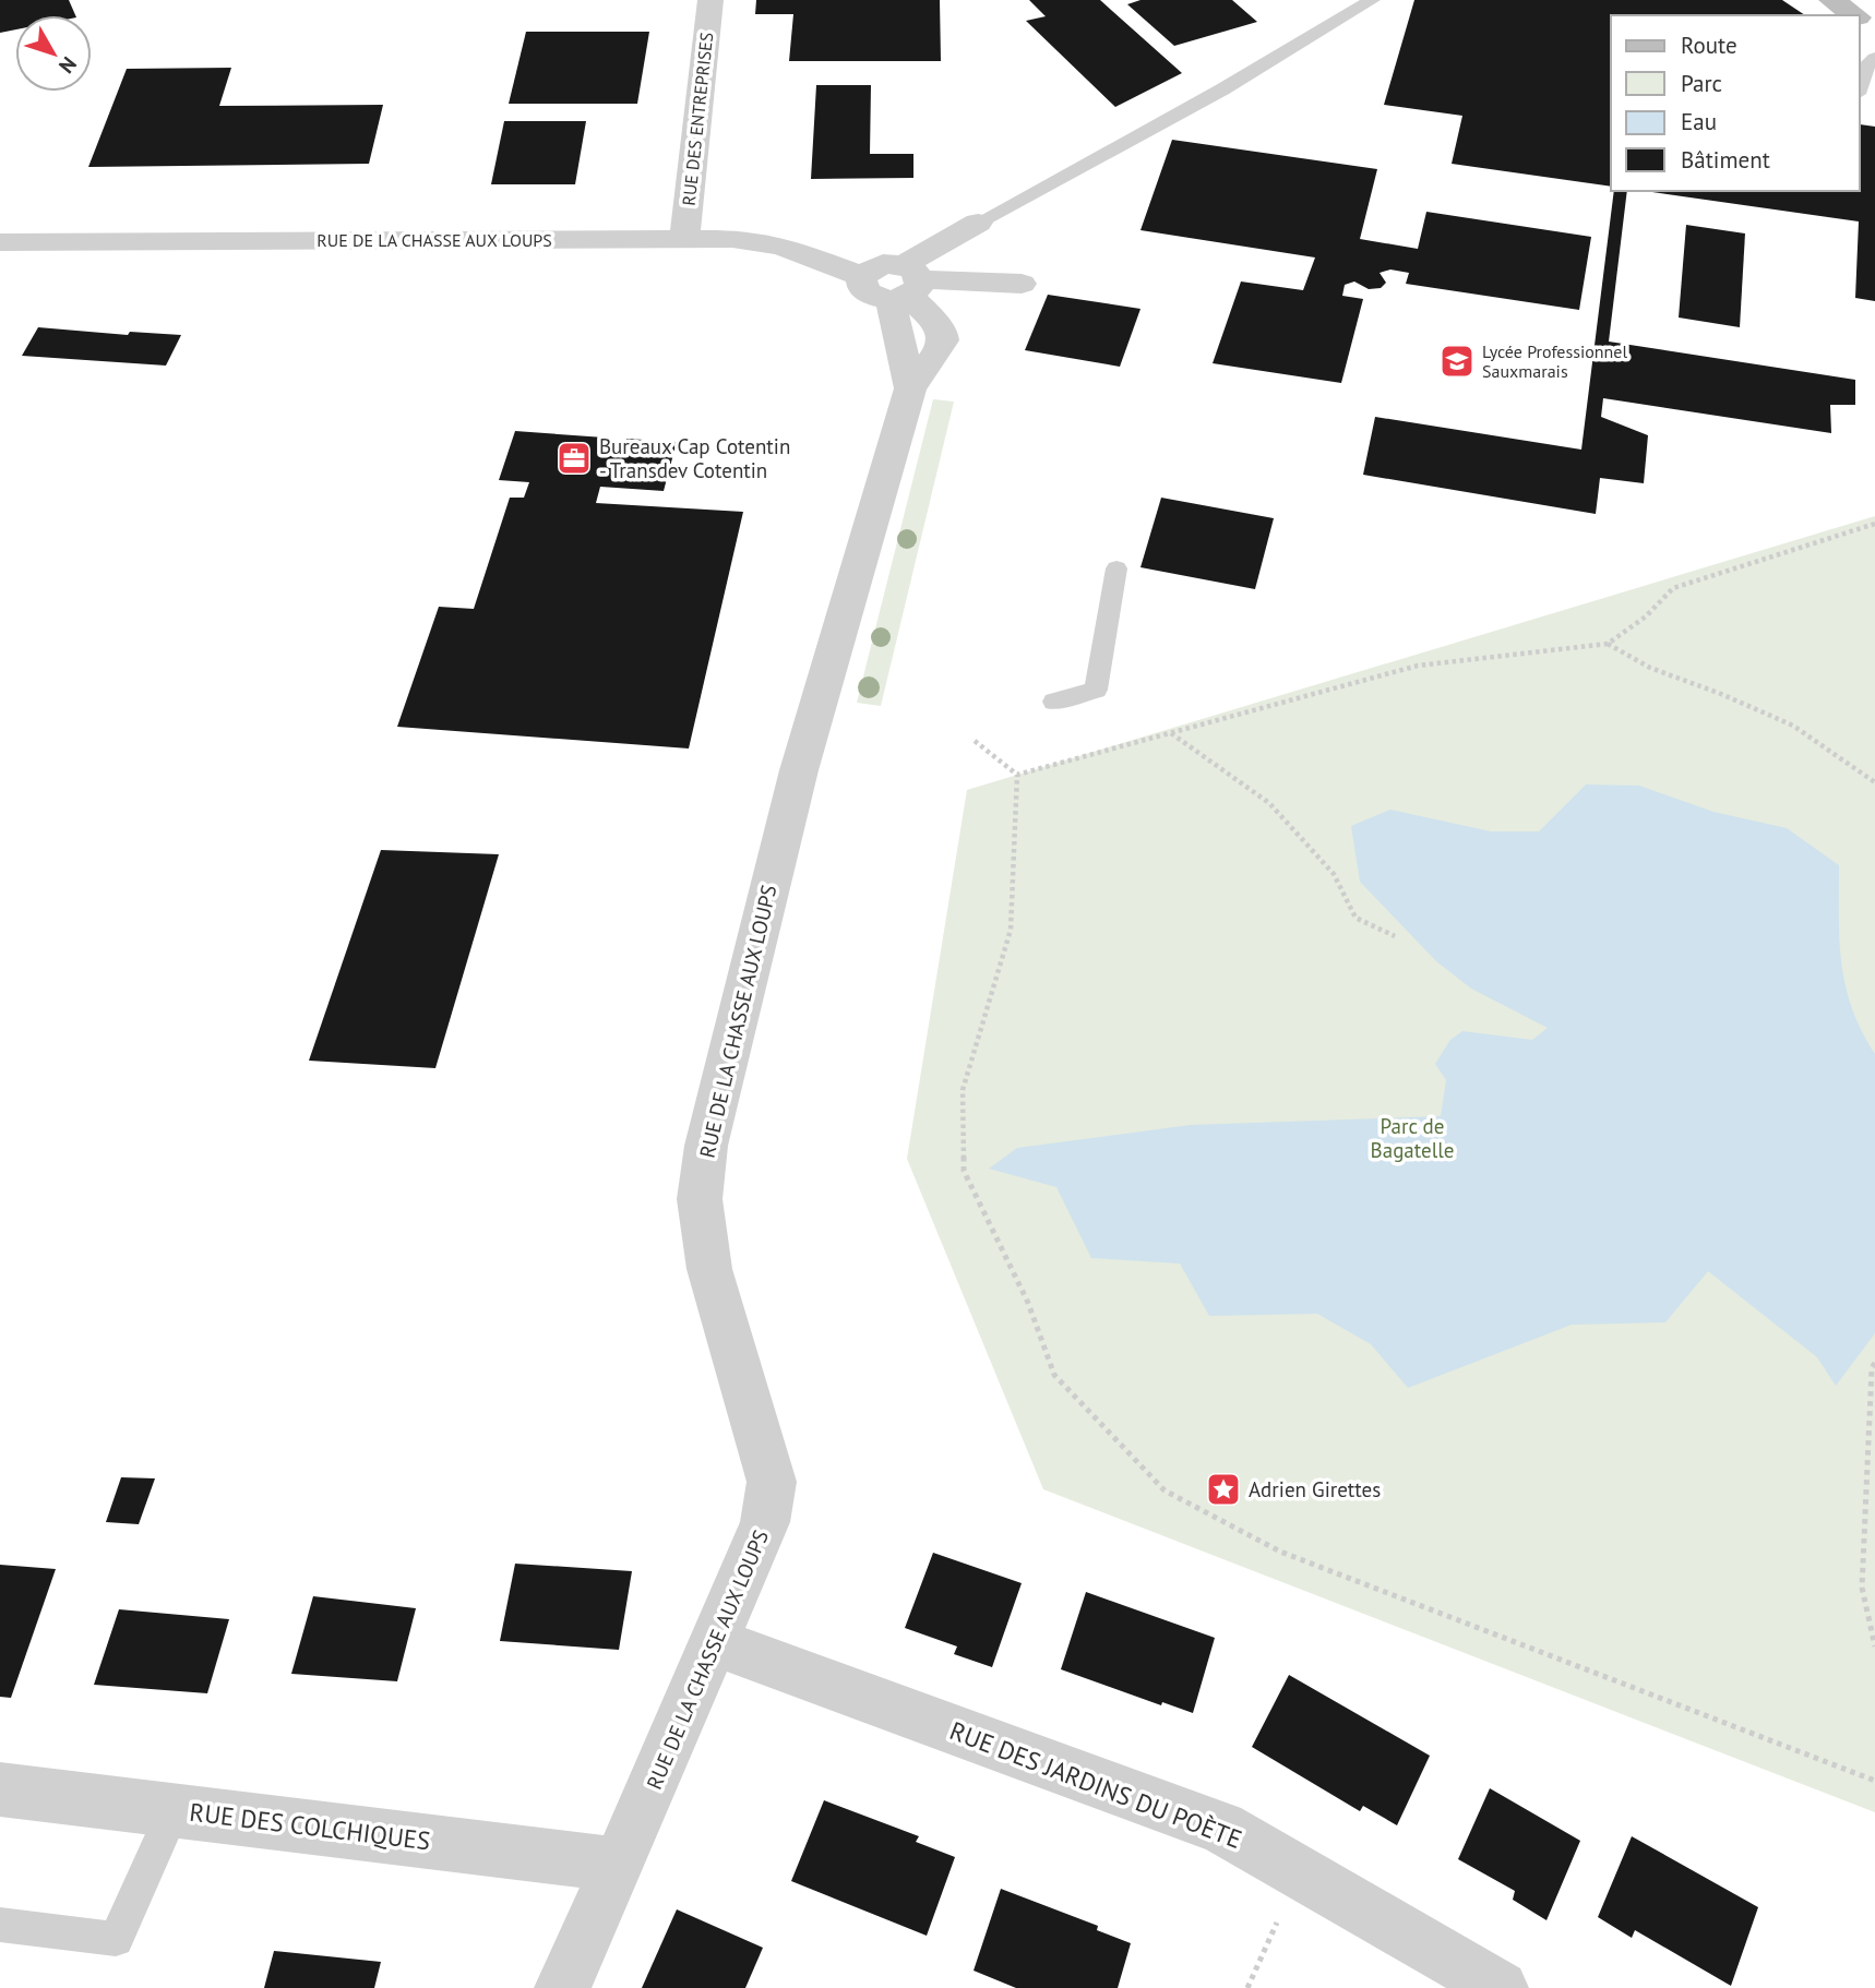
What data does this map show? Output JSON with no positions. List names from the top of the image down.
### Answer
{
  "streets": {
    "street": [
      "RUE DES ENTREPRISES",
      "RUE DE LA CHASSE AUX LOUPS",
      "RUE DES JARDINS DU POÈTE",
      "RUE DES COLCHIQUES"
    ]
  },
  "crossings": [
    ["RUE DES ENTREPRISES", "RUE DE LA CHASSE AUX LOUPS"],
    ["RUE DE LA CHASSE AUX LOUPS", "RUE DES JARDINS DU POÈTE"],
    ["RUE DE LA CHASSE AUX LOUPS", "RUE DES COLCHIQUES"]
  ],
  "parks": ["Parc de Bagatelle"],
  "places": {
    "school or university": ["Lycée Professionnel Sauxmarais"],
    "office": ["Bureaux Cap Cotentin - Transdev Cotentin"],
    "place": ["Adrien Girettes"]
  },
  "legend": [
    "Route",
    "Parc",
    "Eau",
    "Bâtiment"
  ],
  "north": "bottom right"
}
